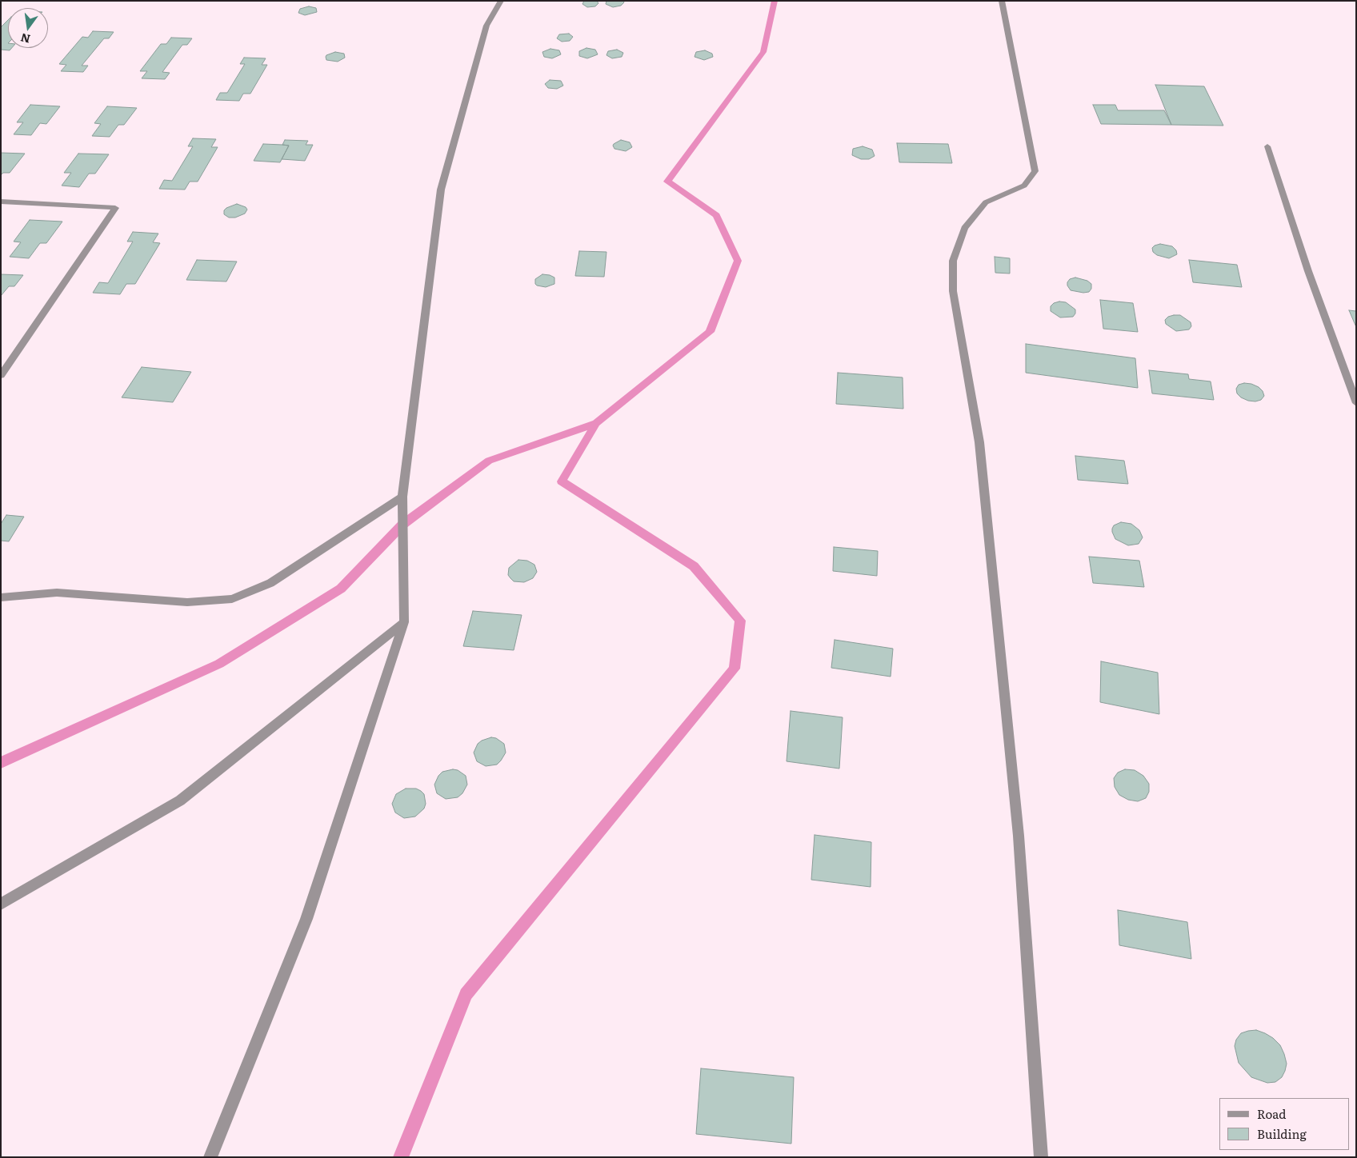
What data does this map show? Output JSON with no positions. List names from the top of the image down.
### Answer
{
  "legend": ["Road", "Building"],
  "north": "bottom"
}
